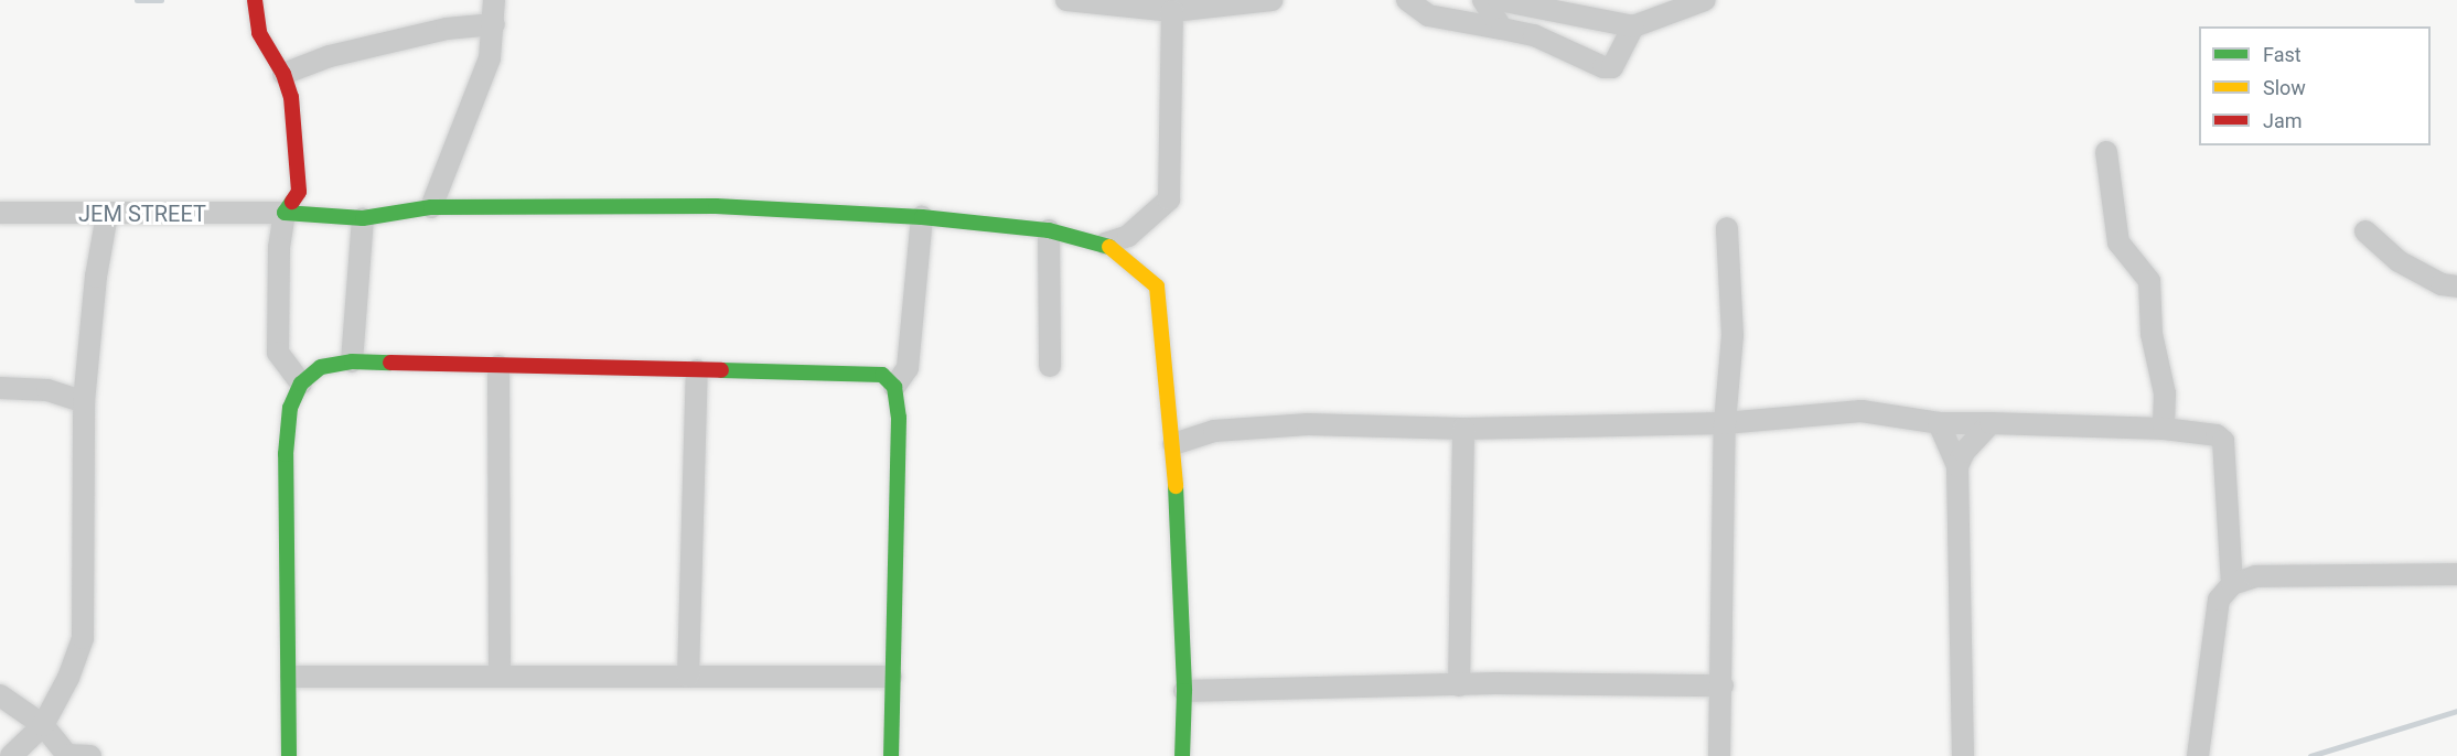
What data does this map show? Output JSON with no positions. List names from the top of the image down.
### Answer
{
  "streets": {
    "street": ["JEM STREET"]
  },
  "legend": ["Fast", "Slow", "Jam"]
}
